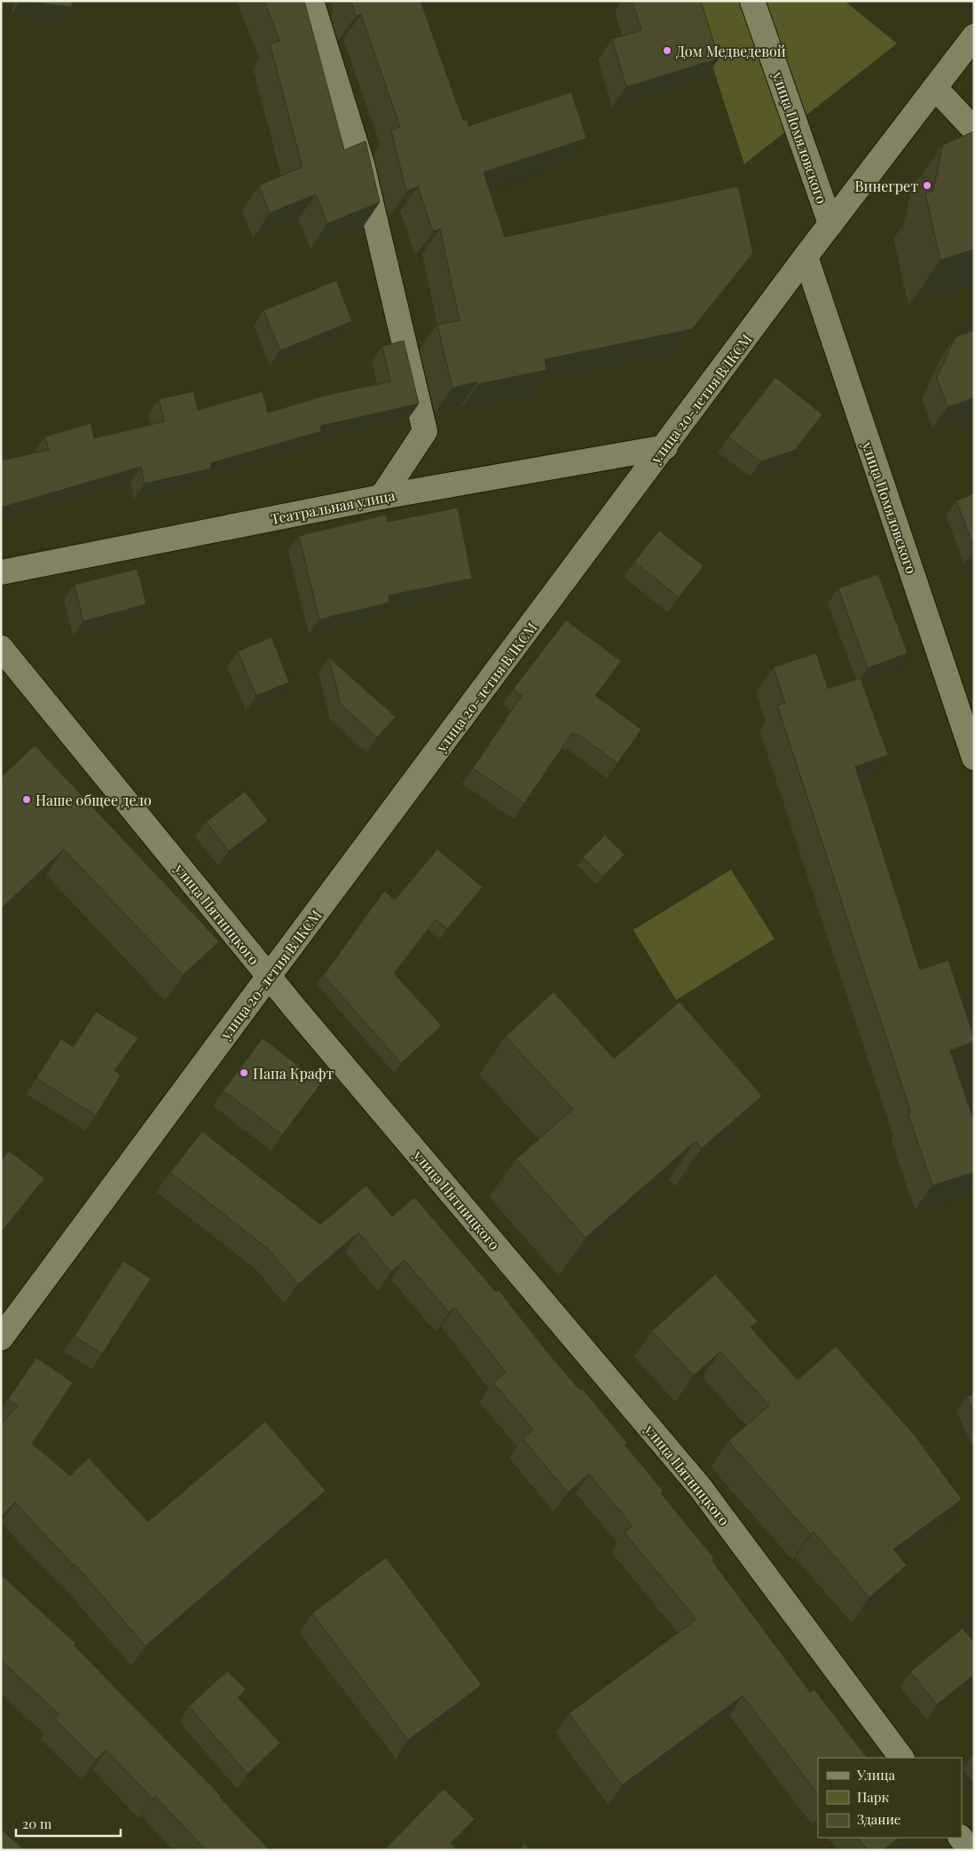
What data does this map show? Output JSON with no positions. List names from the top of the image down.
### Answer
{
  "streets": {
    "street": [
      "улица Помяловского",
      "улица 20-летия ВЛКСМ",
      "Театральная улица",
      "улица Пятницкого"
    ]
  },
  "crossings": [
    ["улица Помяловского", "улица 20-летия ВЛКСМ"],
    ["улица 20-летия ВЛКСМ", "Театральная улица"],
    ["улица 20-летия ВЛКСМ", "улица Пятницкого"]
  ],
  "places": [
    "Дом Медведевой",
    "Винегрет",
    "Наше общее дело",
    "Папа Крафт"
  ],
  "legend": ["Улица", "Парк", "Здание"],
  "scale_bar": "20 m"
}
